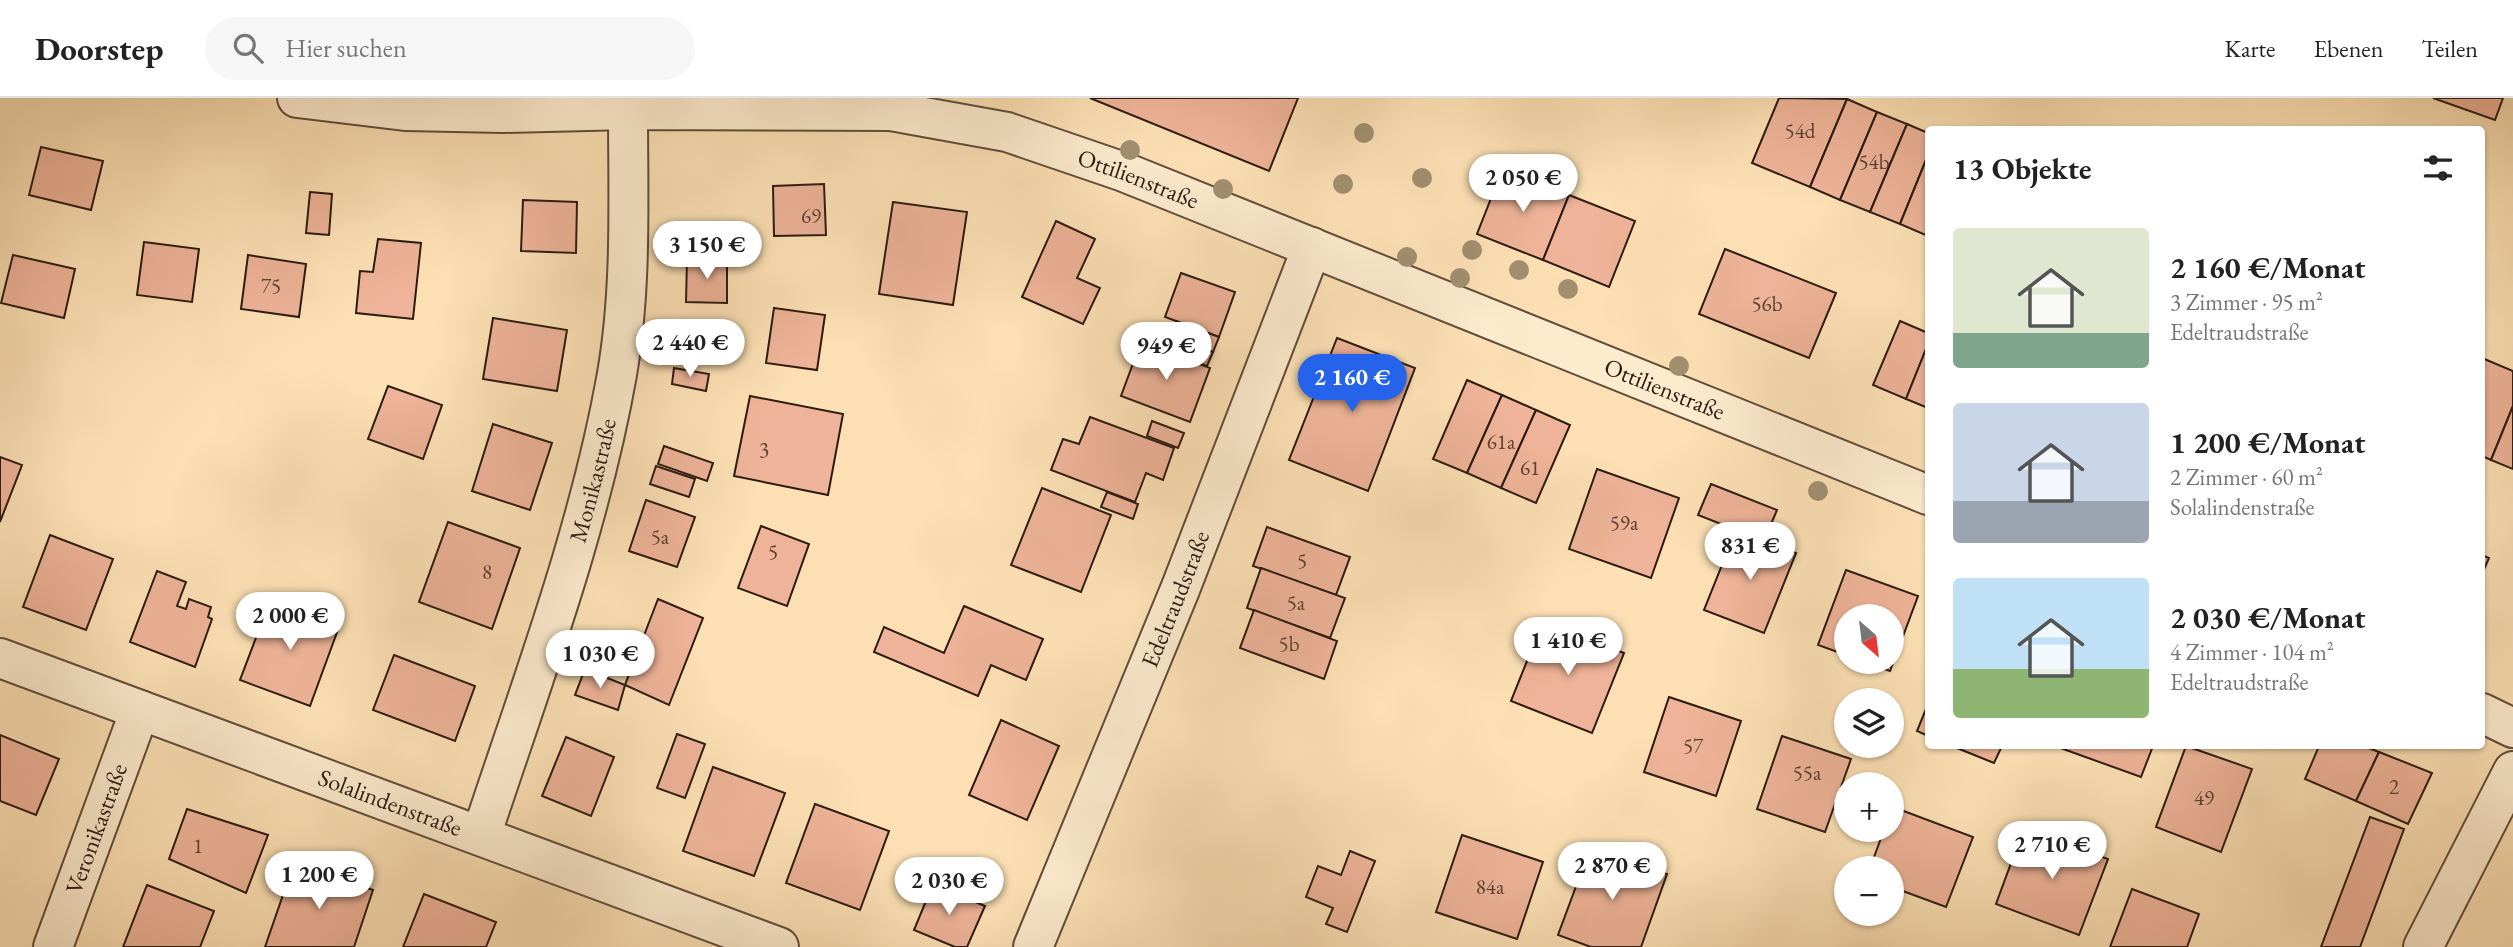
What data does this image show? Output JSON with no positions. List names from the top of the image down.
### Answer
{
  "streets": {
    "street": [
      "Ottilienstraße",
      "Monikastraße",
      "Edeltraudstraße",
      "Solalindenstraße",
      "Veronikastraße"
    ]
  },
  "crossings": [
    ["Ottilienstraße", "Monikastraße"],
    ["Ottilienstraße", "Edeltraudstraße"],
    ["Monikastraße", "Solalindenstraße"],
    ["Solalindenstraße", "Veronikastraße"]
  ],
  "house_numbers": [
    "54d",
    "54b",
    "69",
    "75",
    "56b",
    "61a",
    "3",
    "61",
    "59a",
    "5a",
    "5",
    "5",
    "8",
    "5a",
    "5b",
    "57",
    "55a",
    "2",
    "49",
    "1",
    "84a"
  ],
  "north": "bottom right",
  "page": {
    "header": "Doorstep",
    "search": "Hier suchen",
    "nav": ["Karte", "Ebenen", "Teilen"],
    "heading": "13 Objekte",
    "price": [
      "2 050 €",
      "3 150 €",
      "2 440 €",
      "949 €",
      "2 160 €",
      "831 €",
      "2 000 €",
      "1 410 €",
      "1 030 €",
      "2 710 €",
      "2 870 €",
      "1 200 €",
      "2 030 €"
    ],
    "list": [
      {
        "name": "2 160 €/Monat",
        "note": "3 Zimmer · 95 m² · Edeltraudstraße"
      },
      {
        "name": "1 200 €/Monat",
        "note": "2 Zimmer · 60 m² · Solalindenstraße"
      },
      {
        "name": "2 030 €/Monat",
        "note": "4 Zimmer · 104 m² · Edeltraudstraße"
      }
    ],
    "map_buttons": ["+", "−"]
  }
}
